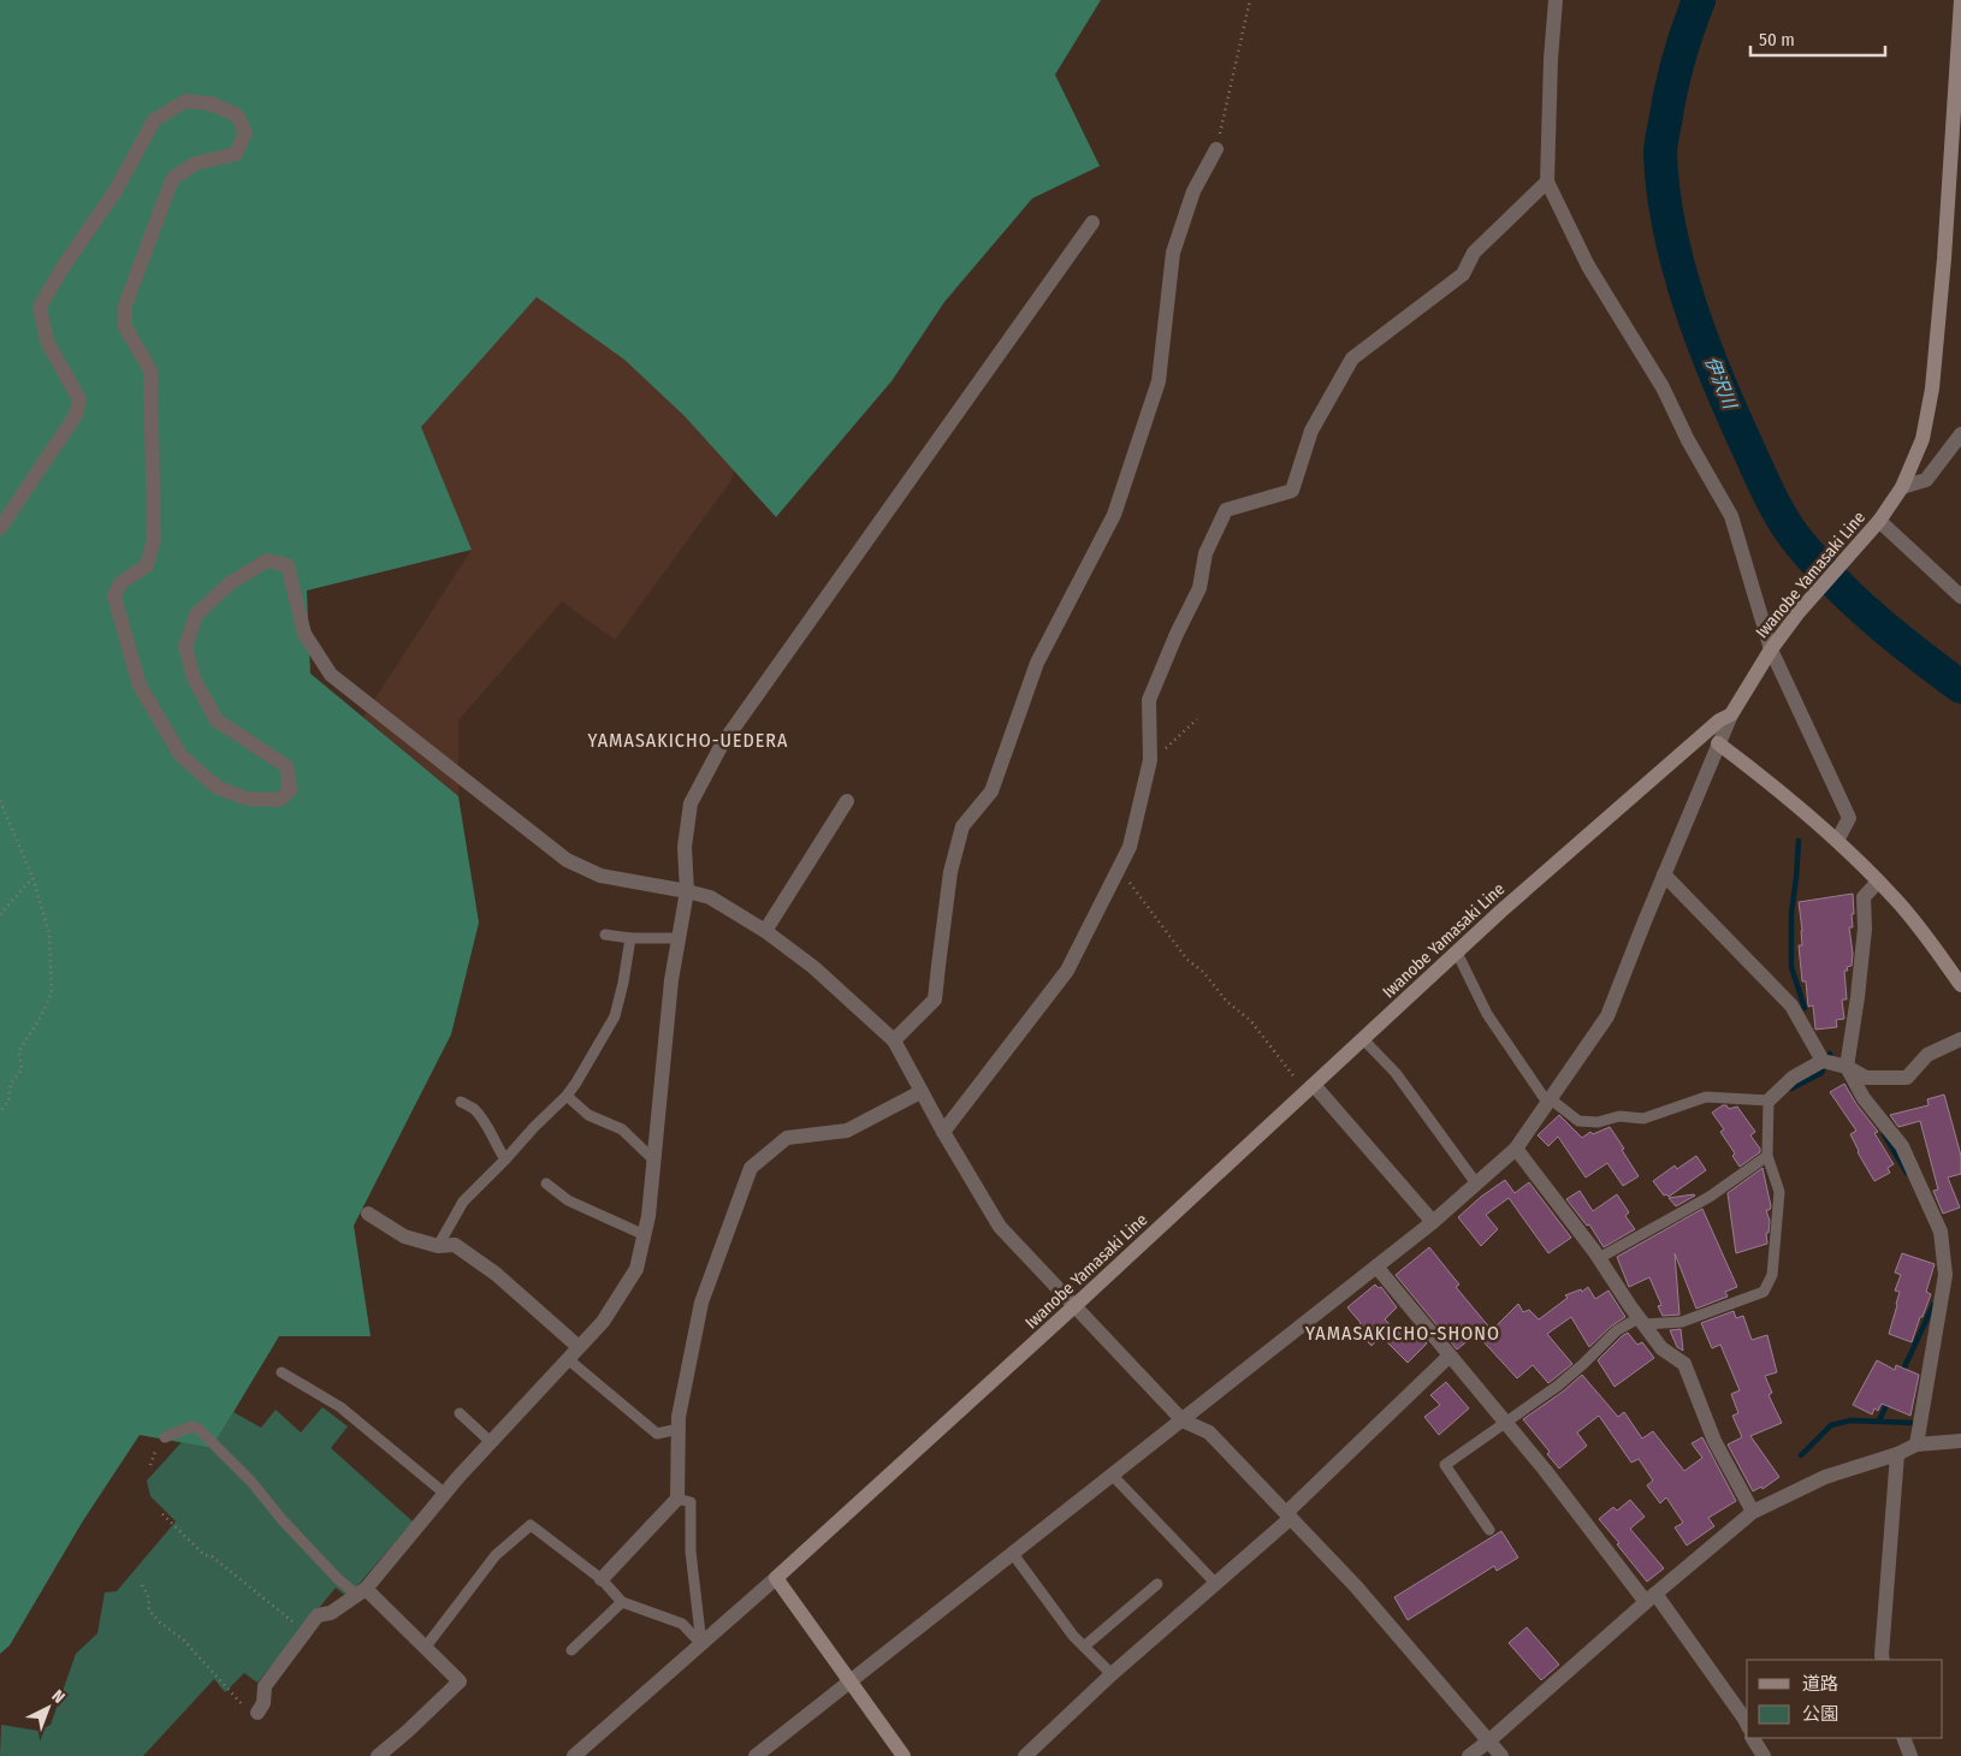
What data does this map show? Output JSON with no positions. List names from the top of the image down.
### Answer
{
  "streets": {
    "main road": ["Iwanobe Yamasaki Line"]
  },
  "districts": ["YAMASAKICHO-UEDERA", "YAMASAKICHO-SHONO"],
  "water": ["伊沢川"],
  "legend": ["道路", "公園"],
  "scale_bar": "50 m",
  "north": "top right"
}
